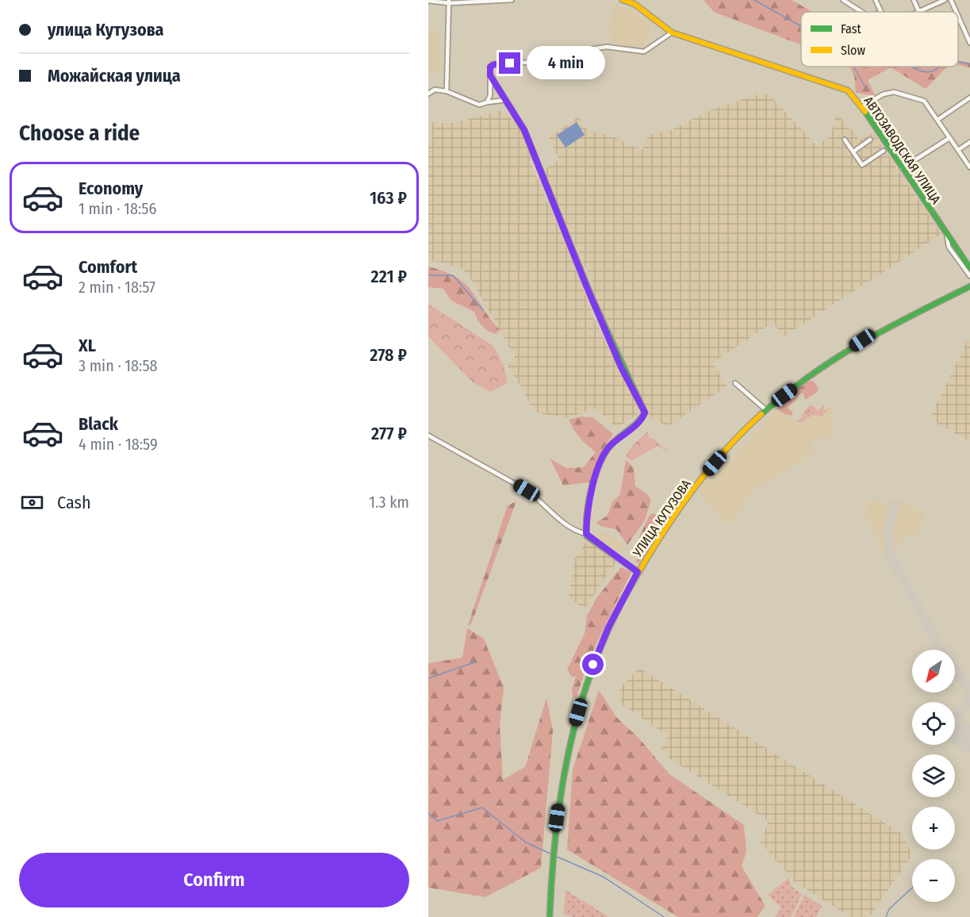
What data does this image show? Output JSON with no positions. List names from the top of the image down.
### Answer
{
  "streets": {
    "street": ["АВТОЗАВОДСКАЯ УЛИЦА", "УЛИЦА КУТУЗОВА"]
  },
  "legend": ["Fast", "Slow"],
  "north": "bottom left",
  "page": {
    "banner": ["улица Кутузова", "Можайская улица"],
    "bubble": "4 min",
    "heading": "Choose a ride",
    "list": [
      {
        "name": "Economy",
        "note": "1 min · 18:56",
        "value": "163 ₽"
      },
      {
        "name": "Comfort",
        "note": "2 min · 18:57",
        "value": "221 ₽"
      },
      {
        "name": "XL",
        "note": "3 min · 18:58",
        "value": "278 ₽"
      },
      {
        "name": "Black",
        "note": "4 min · 18:59",
        "value": "277 ₽"
      }
    ],
    "pay": ["Cash", "1.3 km"],
    "map_buttons": ["+", "−"],
    "buttons": "Confirm"
  }
}
